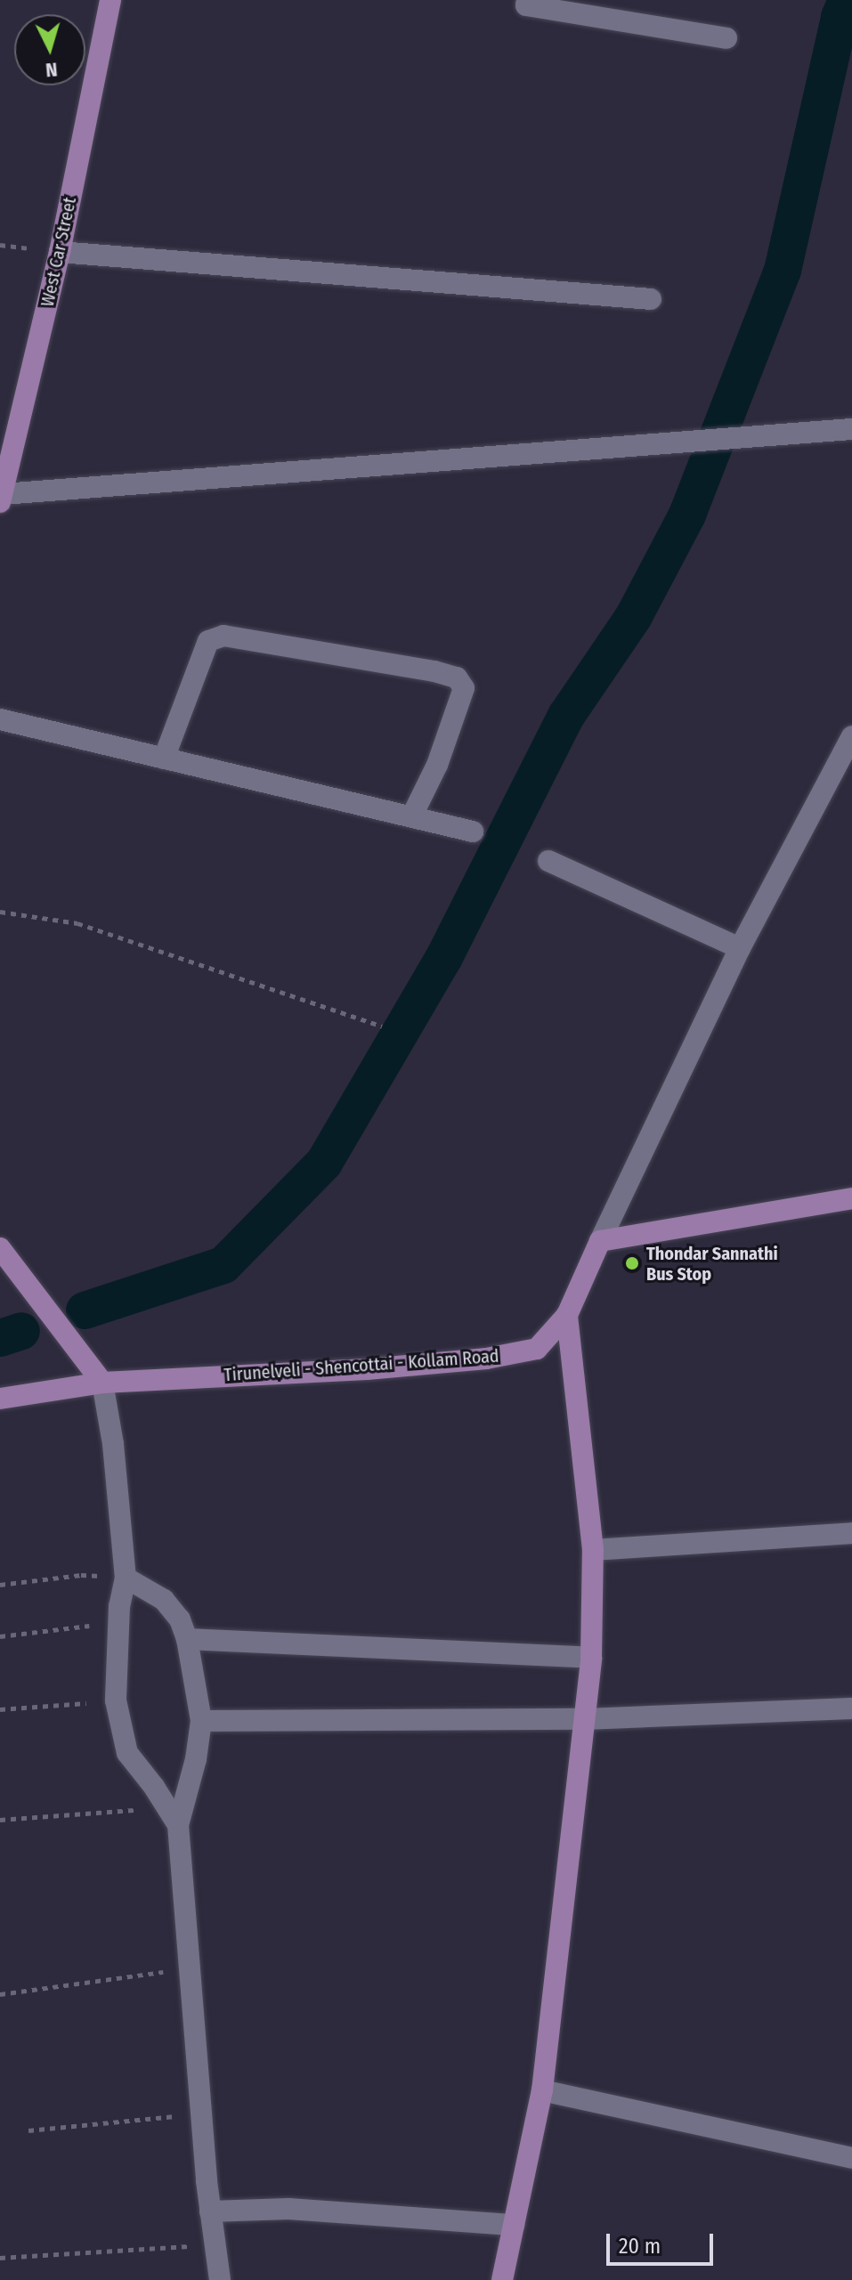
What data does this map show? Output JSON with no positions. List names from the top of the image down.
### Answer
{
  "streets": {
    "main road": ["West Car Street", "Tirunelveli - Shencottai - Kollam Road"]
  },
  "places": ["Thondar Sannathi Bus Stop"],
  "scale_bar": "20 m",
  "north": "bottom"
}
